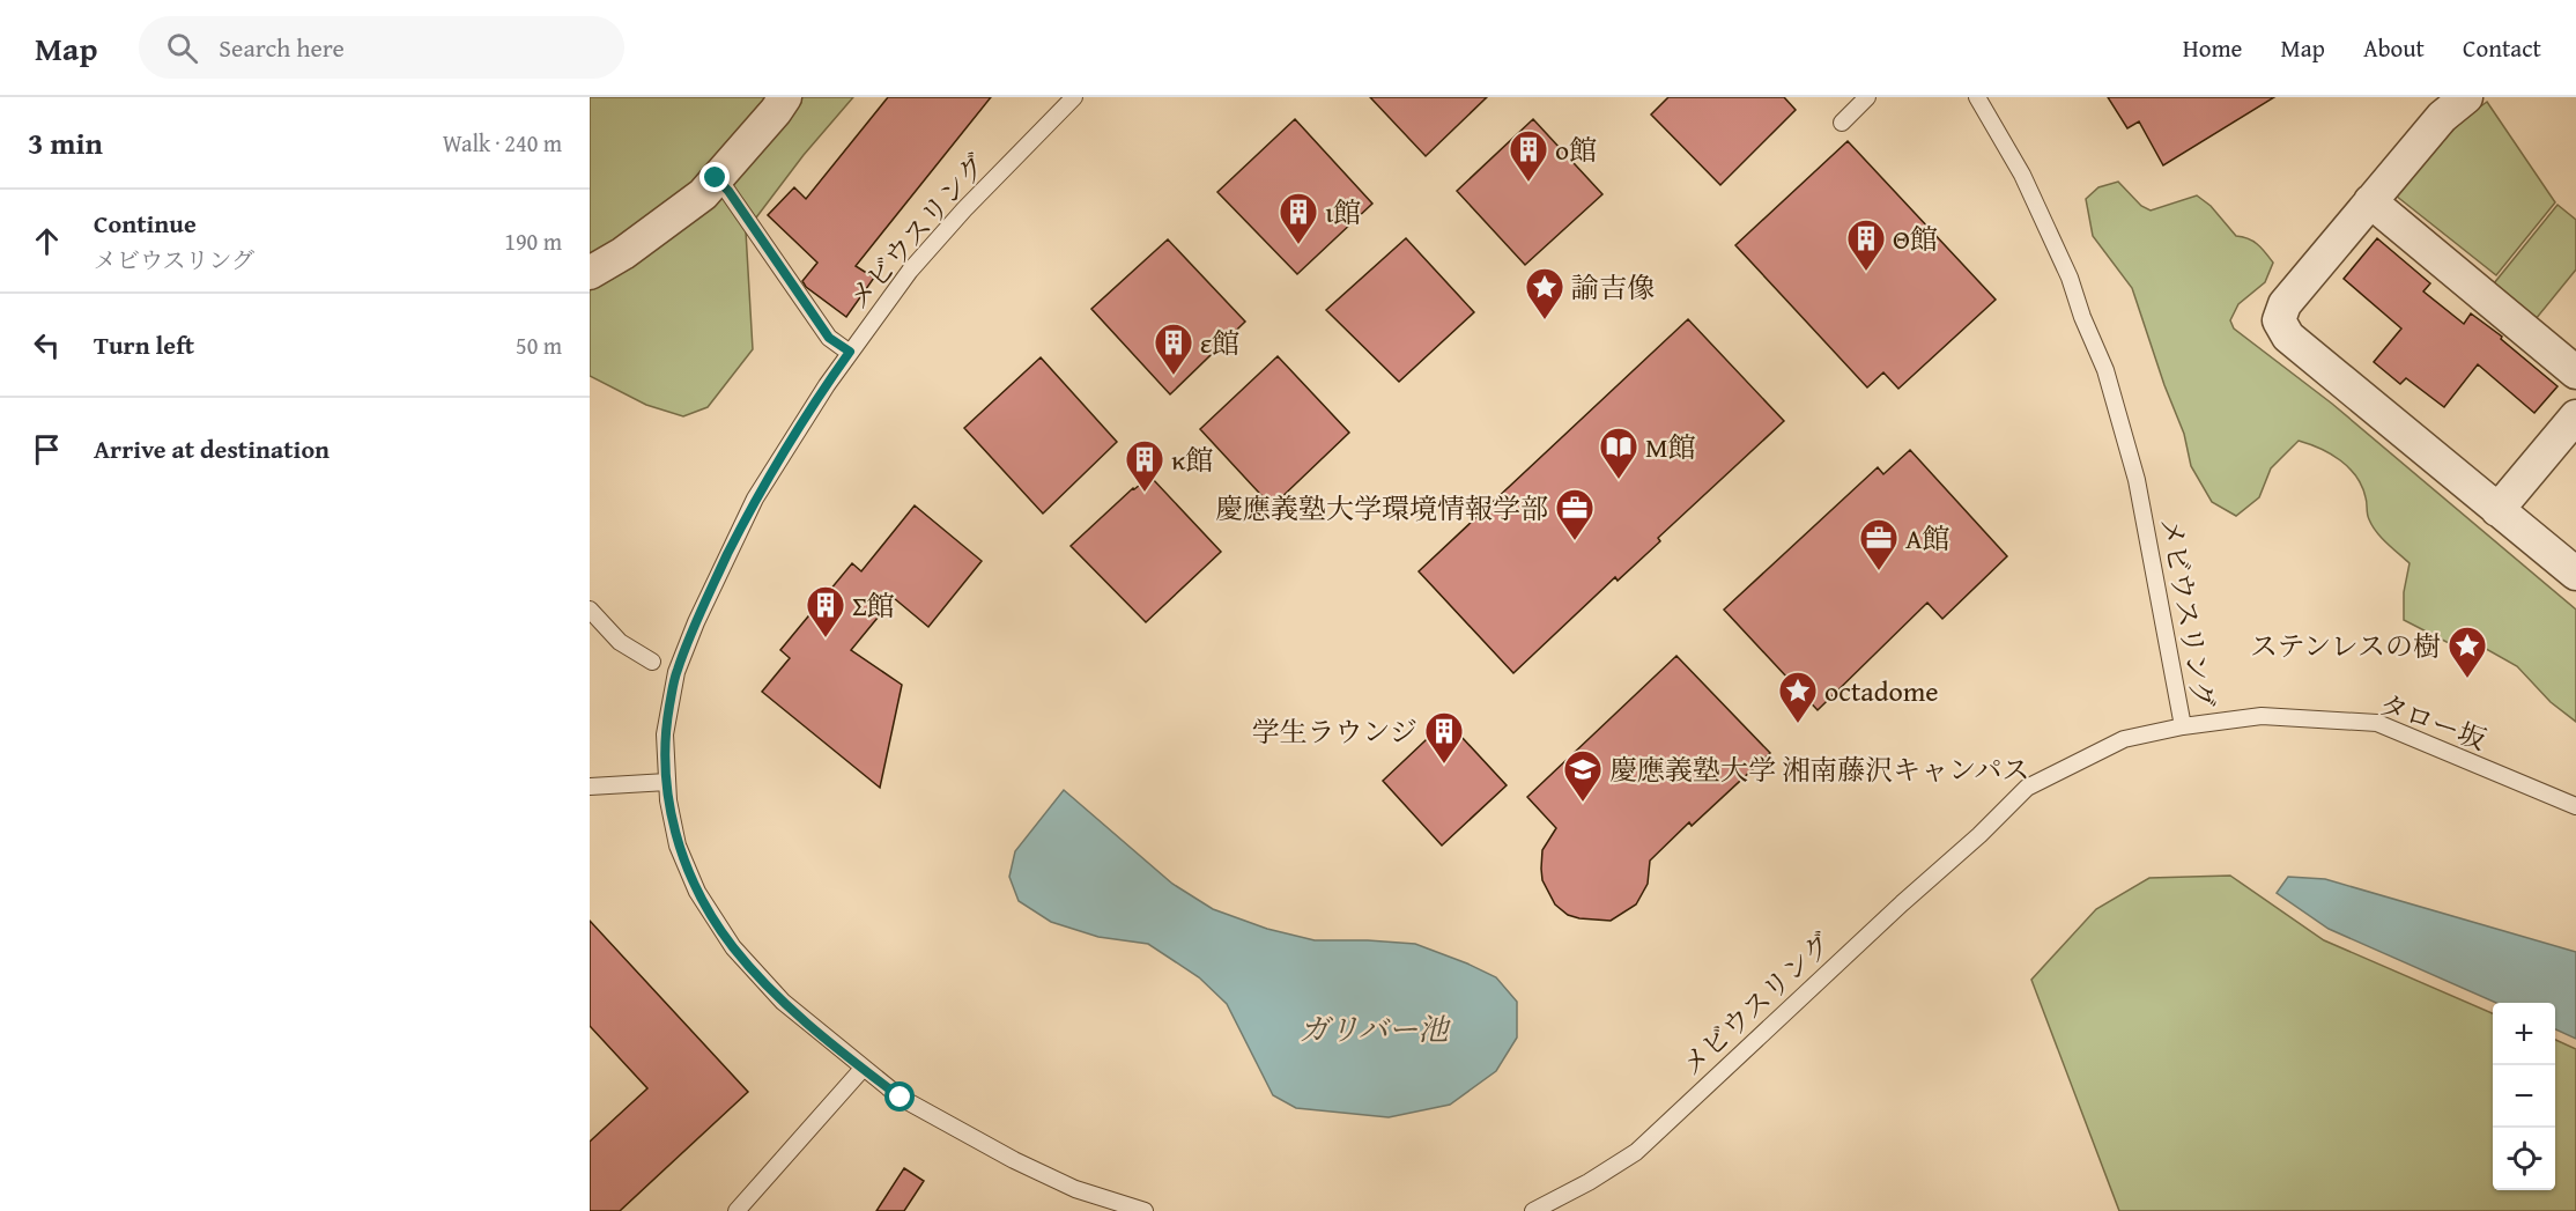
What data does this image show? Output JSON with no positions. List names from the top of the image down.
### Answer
{
  "streets": {
    "lane": ["メビウスリング", "タロー坂"]
  },
  "crossings": [
    ["メビウスリング", "タロー坂"]
  ],
  "water": ["ガリバー池"],
  "places": {
    "building": [
      "ο館",
      "ι館",
      "Θ館",
      "ε館",
      "κ館",
      "Σ館",
      "学生ラウンジ"
    ],
    "place": ["諭吉像", "ステンレスの樹", "octadome"],
    "library": ["Μ館"],
    "office": ["慶應義塾大学環境情報学部", "A館"],
    "school or university": ["慶應義塾大学 湘南藤沢キャンパス"]
  },
  "page": {
    "header": "Map",
    "search": "Search here",
    "nav": [
      "Home",
      "Map",
      "About",
      "Contact"
    ],
    "heading": ["3 min", "Walk · 240 m"],
    "list": [
      ["Continue", "メビウスリング", "190 m"],
      ["Turn left", "50 m"],
      "Arrive at destination"
    ],
    "map_buttons": ["+", "−"]
  }
}
